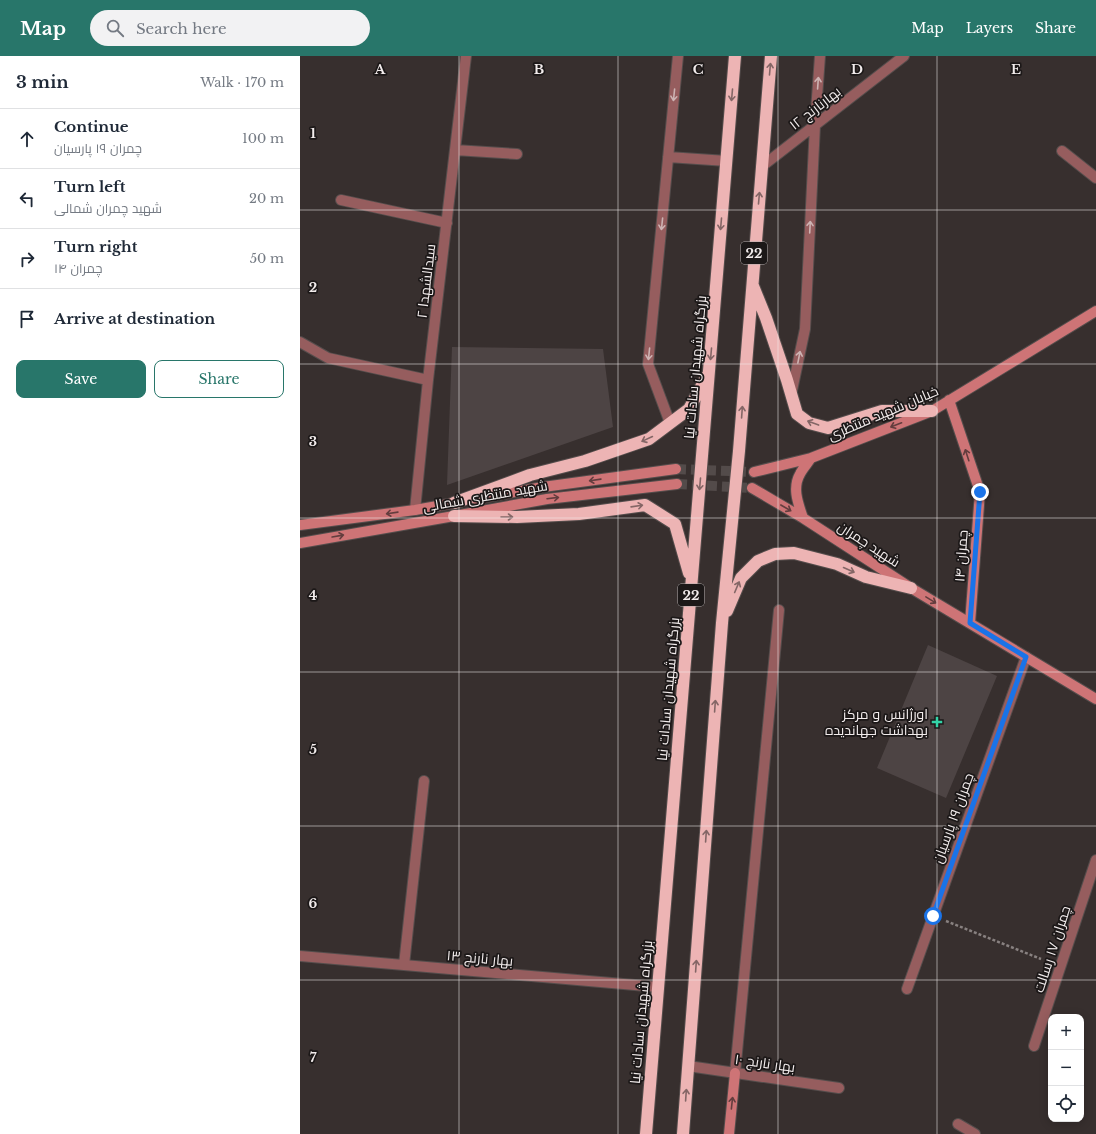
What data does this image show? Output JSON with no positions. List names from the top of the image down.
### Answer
{
  "streets": {
    "highway": ["22", "بزرگراه شهیدان سادات نیا"],
    "main road": [
      "خیابان شهید منتظری",
      "شهید منتظری شمالی",
      "شهید چمران",
      "چمران ۱۴"
    ],
    "street": [
      "بهارنارنج ۱۲",
      "سیدالشهدا ۲",
      "چمران ۱۹ پارسیان",
      "چمران ۱۷ رسالت",
      "بهار نارنج ۱۳",
      "بهار نارنج ۱۰"
    ]
  },
  "crossings": [
    ["بهارنارنج ۱۲", "22"],
    ["22", "بهار نارنج ۱۰"],
    ["سیدالشهدا ۲", "شهید منتظری شمالی"],
    ["بزرگراه شهیدان سادات نیا", "بهار نارنج ۱۳"],
    ["خیابان شهید منتظری", "چمران ۱۴"],
    ["شهید چمران", "چمران ۱۴"],
    ["شهید چمران", "چمران ۱۹ پارسیان"]
  ],
  "one_way": ["چمران ۱۴"],
  "places": {
    "health": ["اورژانس و مرکز بهداشت جهاندیده"]
  },
  "page": {
    "header": "Map",
    "search": "Search here",
    "nav": ["Map", "Layers", "Share"],
    "heading": ["3 min", "Walk · 170 m"],
    "list": [
      ["Continue", "چمران ۱۹ پارسیان", "100 m"],
      ["Turn left", "شهید چمران شمالی", "20 m"],
      ["Turn right", "چمران ۱۴", "50 m"],
      "Arrive at destination"
    ],
    "buttons": ["Save", "Share"],
    "map_buttons": ["+", "−"]
  },
  "grid": {
    "columns": [
      "A",
      "B",
      "C",
      "D",
      "E"
    ],
    "rows": [
      "1",
      "2",
      "3",
      "4",
      "5",
      "6",
      "7"
    ]
  }
}
